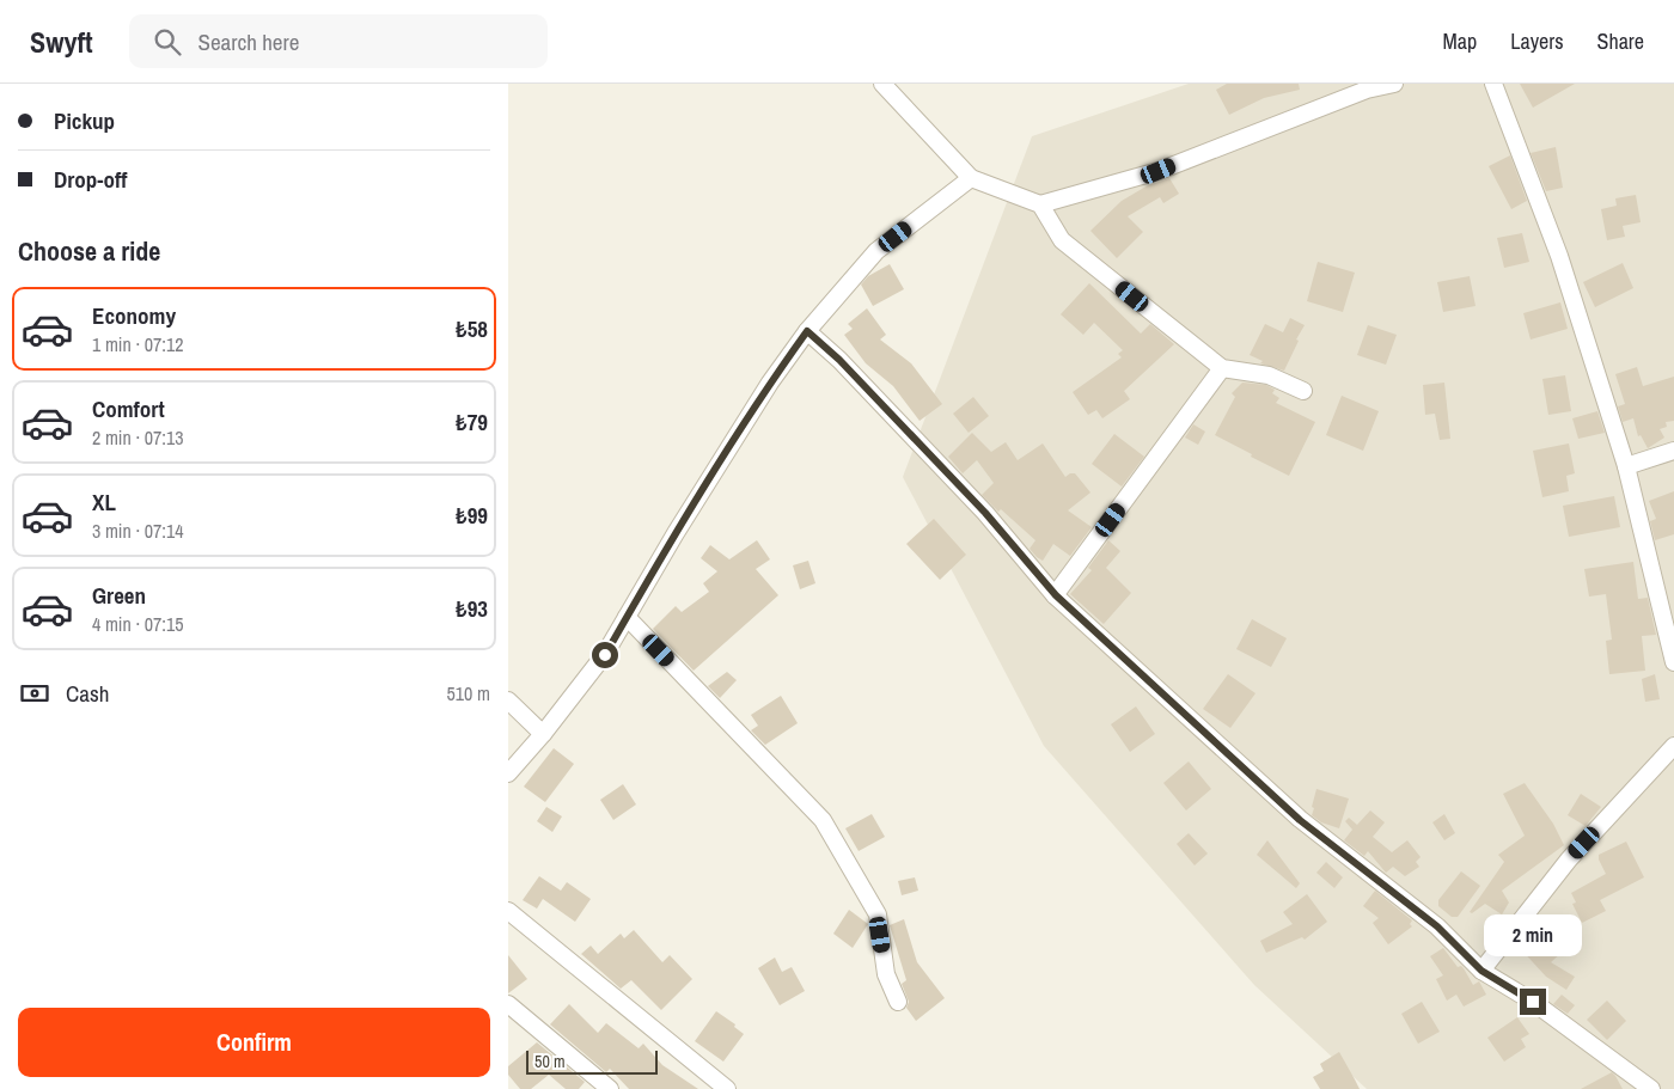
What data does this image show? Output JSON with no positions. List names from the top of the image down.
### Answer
{
  "scale_bar": "50 m",
  "page": {
    "header": "Swyft",
    "search": "Search here",
    "nav": ["Map", "Layers", "Share"],
    "banner": ["Pickup", "Drop-off"],
    "heading": "Choose a ride",
    "list": [
      {
        "name": "Economy",
        "note": "1 min · 07:12",
        "value": "₺58"
      },
      {
        "name": "Comfort",
        "note": "2 min · 07:13",
        "value": "₺79"
      },
      {
        "name": "XL",
        "note": "3 min · 07:14",
        "value": "₺99"
      },
      {
        "name": "Green",
        "note": "4 min · 07:15",
        "value": "₺93"
      }
    ],
    "pay": ["Cash", "510 m"],
    "bubble": "2 min",
    "buttons": "Confirm",
    "scale": "50 m"
  }
}
